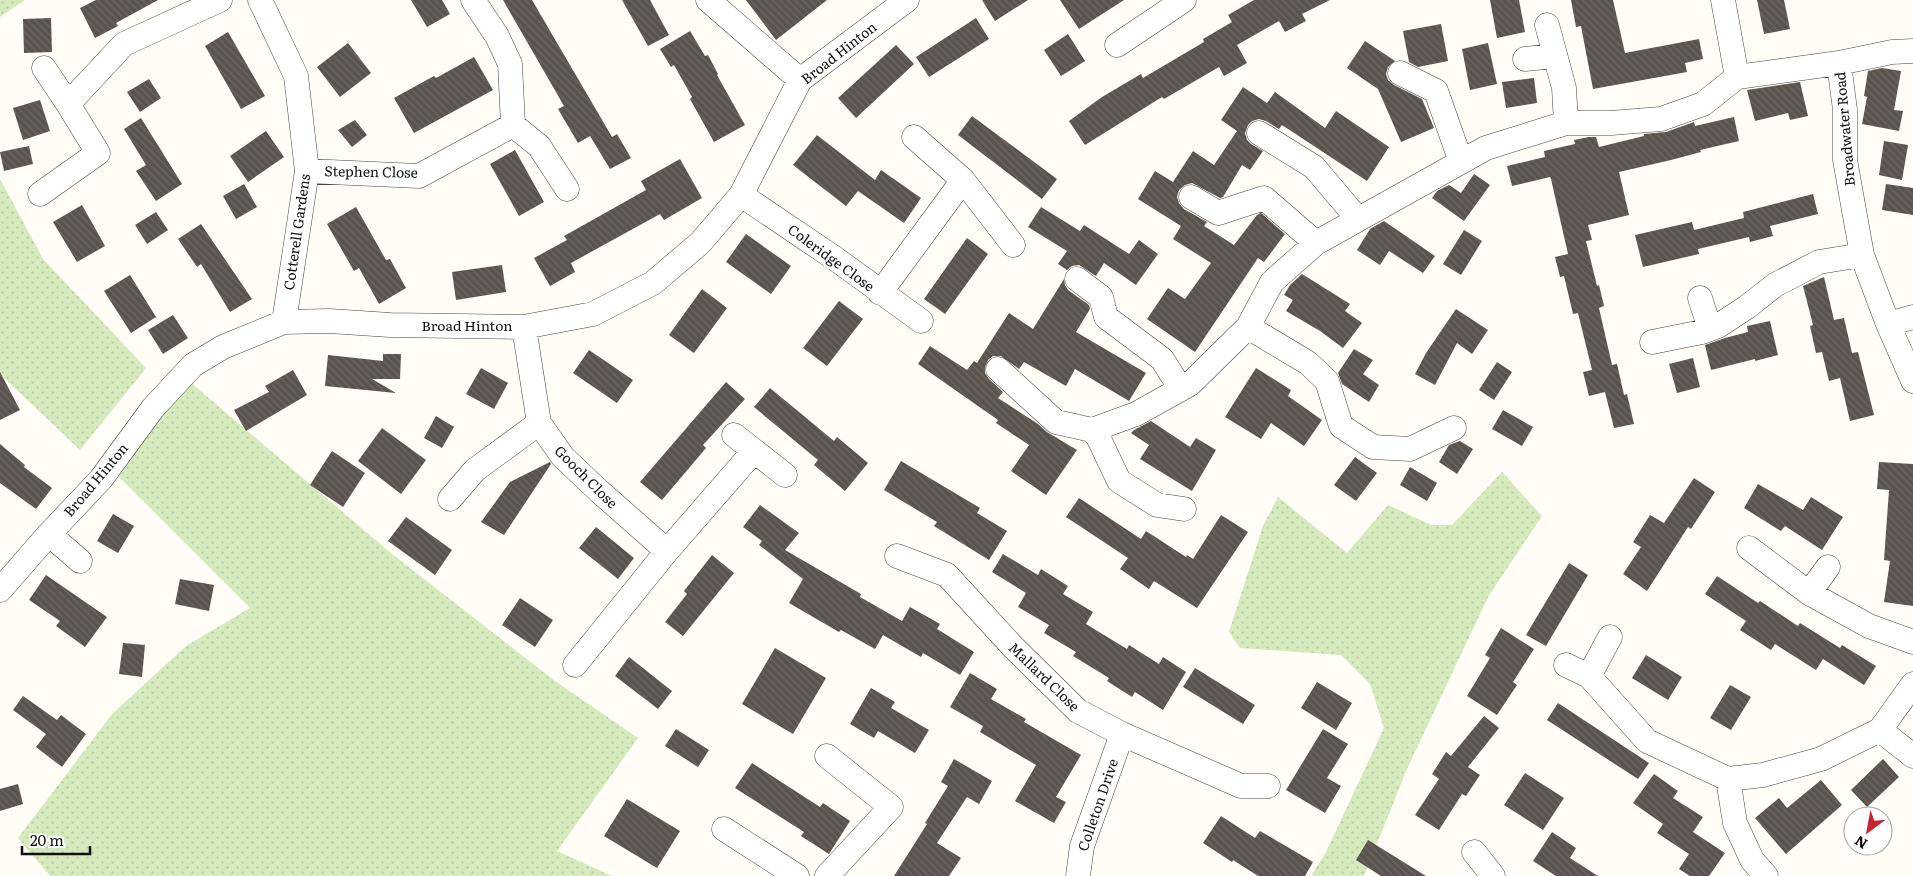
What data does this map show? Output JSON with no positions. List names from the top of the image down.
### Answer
{
  "streets": {
    "street": [
      "Broad Hinton",
      "Broadwater Road",
      "Stephen Close",
      "Cotterell Gardens",
      "Coleridge Close",
      "Gooch Close",
      "Mallard Close",
      "Colleton Drive"
    ]
  },
  "crossings": [
    ["Broad Hinton", "Cotterell Gardens"],
    ["Broad Hinton", "Coleridge Close"],
    ["Broad Hinton", "Gooch Close"],
    ["Stephen Close", "Cotterell Gardens"],
    ["Mallard Close", "Colleton Drive"]
  ],
  "scale_bar": "20 m",
  "north": "bottom left"
}
